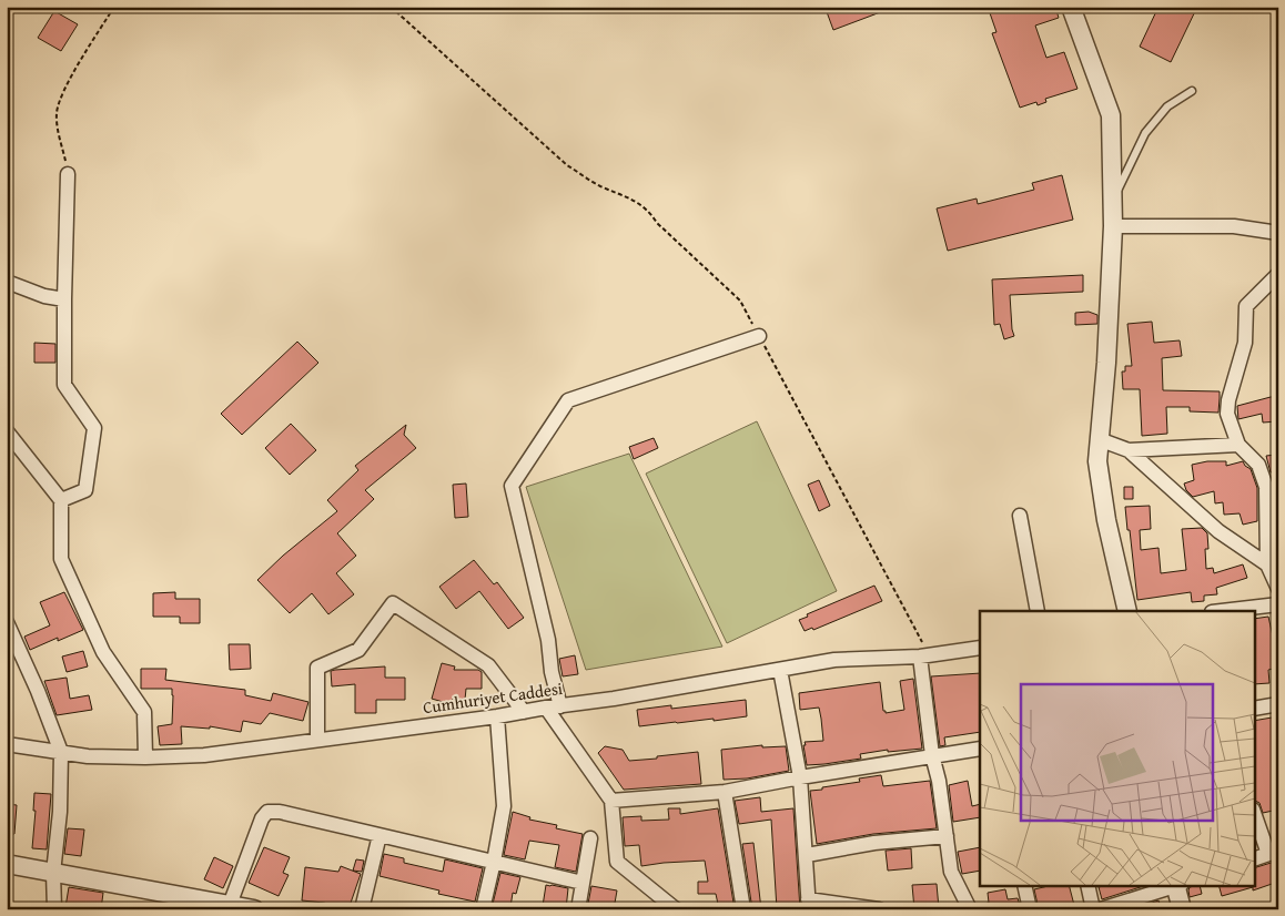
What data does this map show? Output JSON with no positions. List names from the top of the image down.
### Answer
{
  "streets": {
    "street": ["Cumhuriyet Caddesi"]
  }
}
